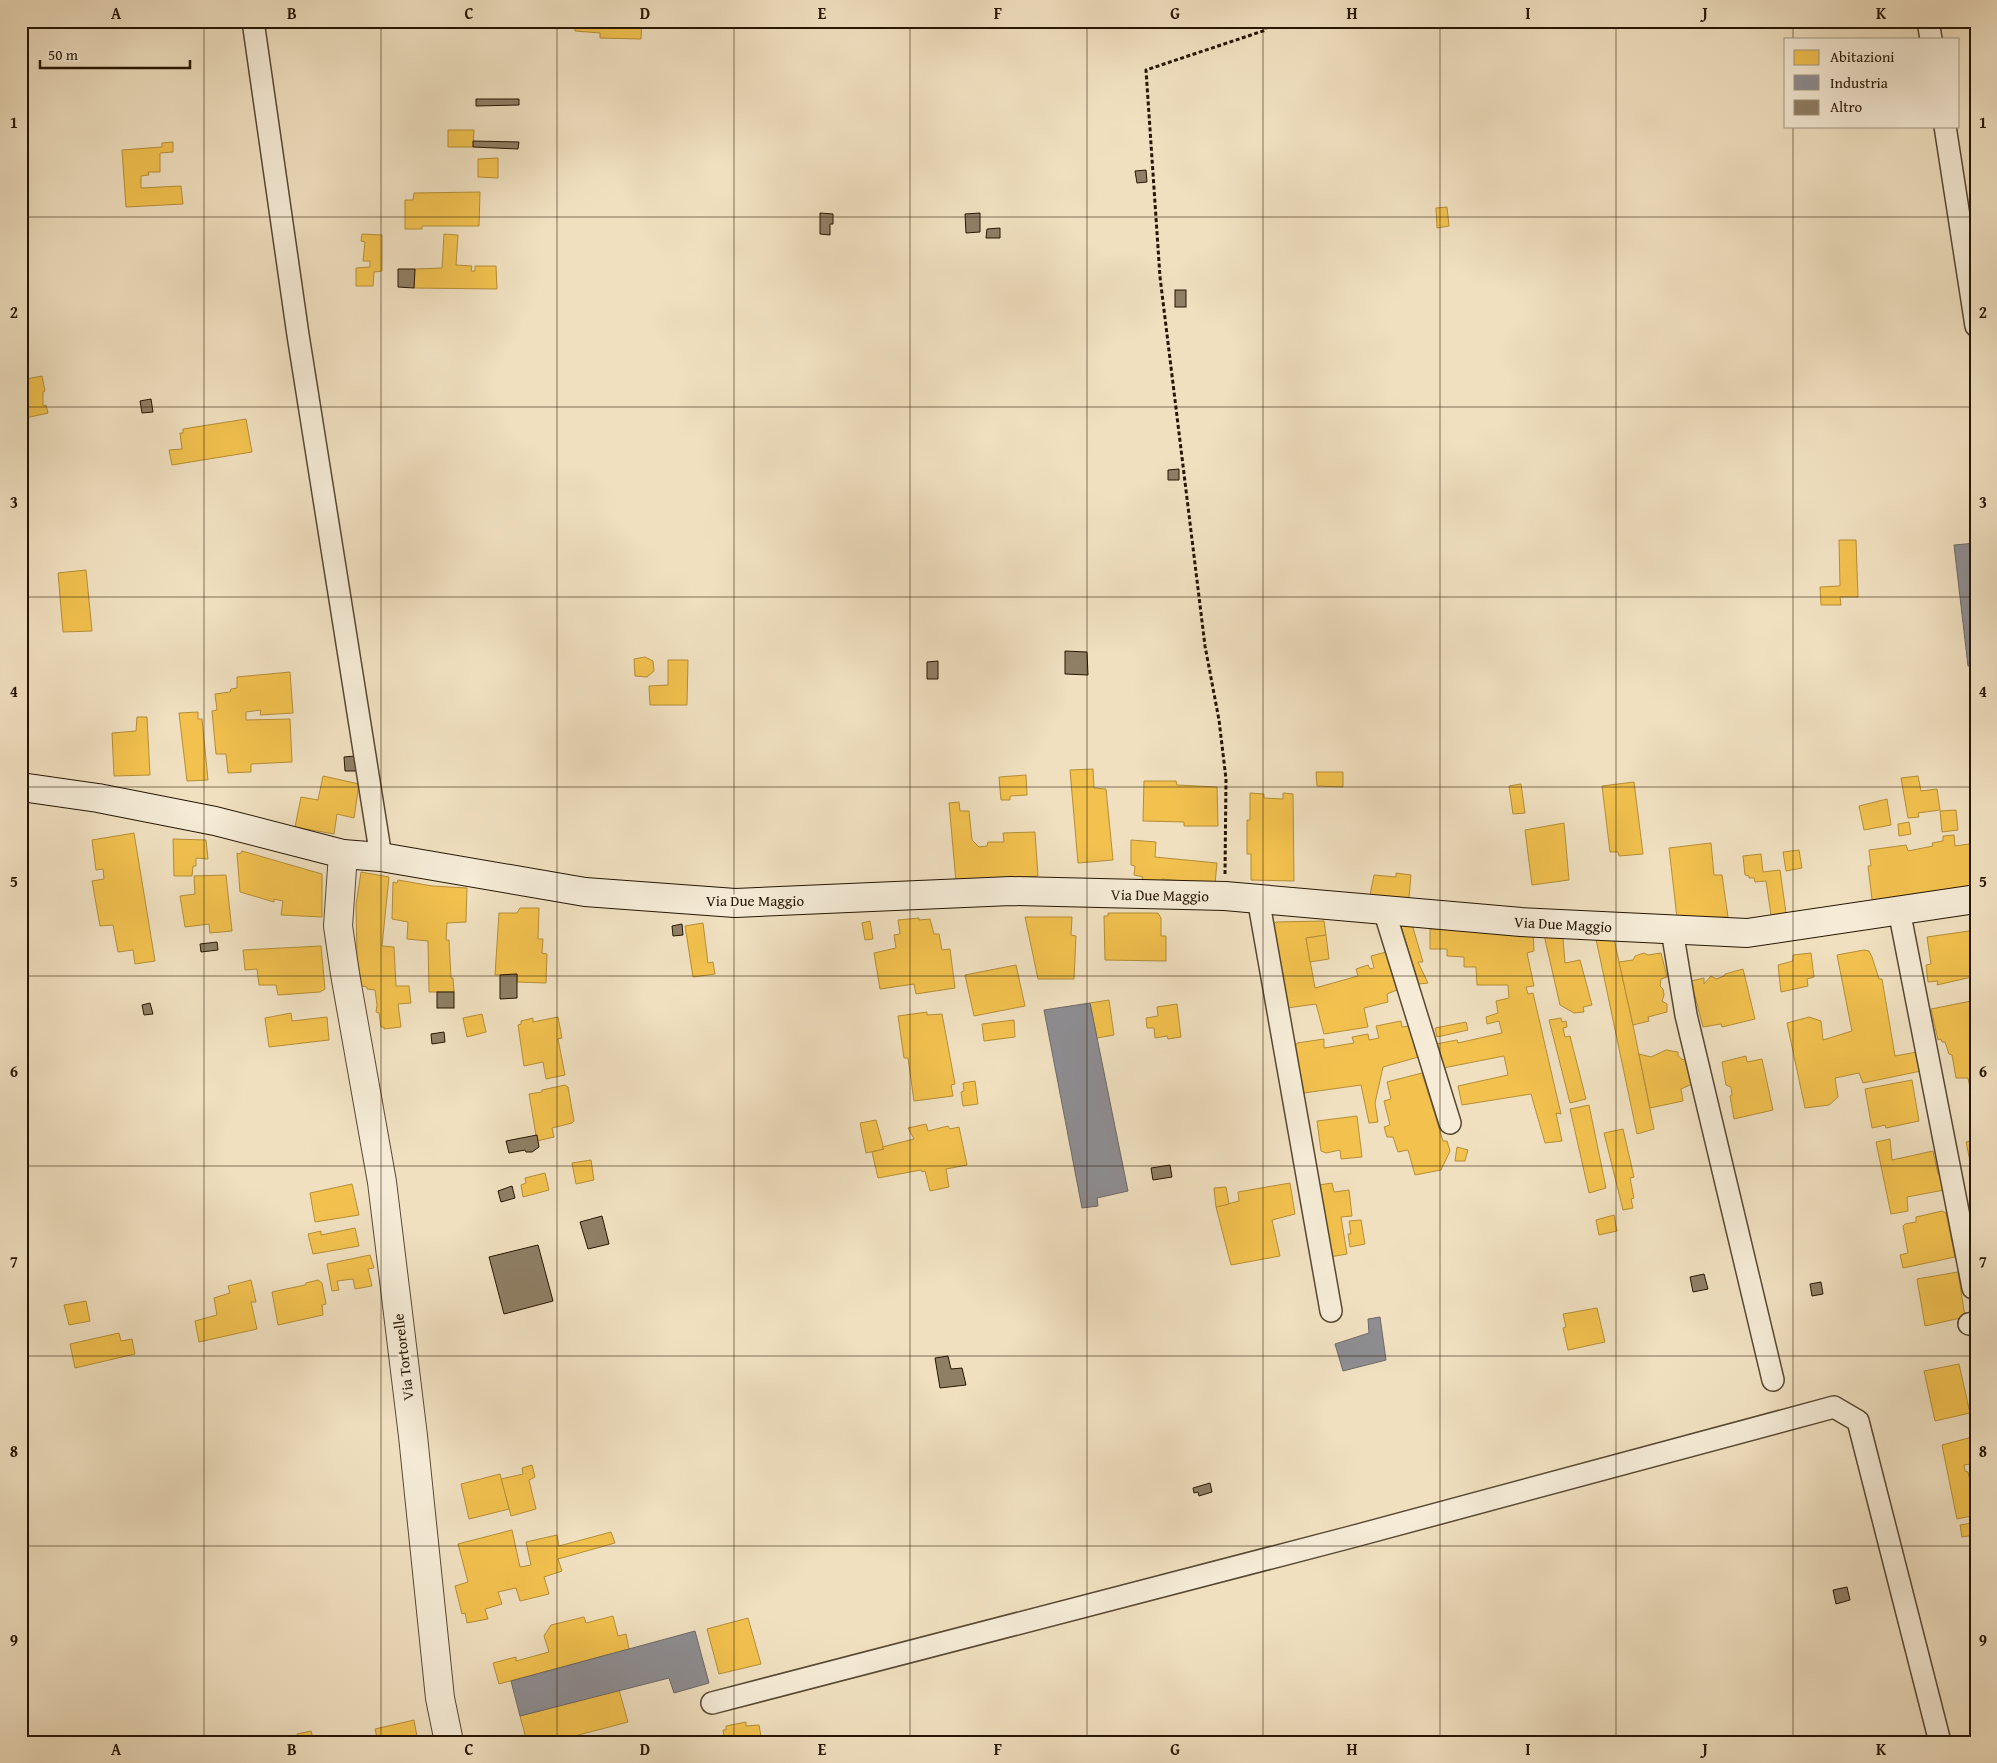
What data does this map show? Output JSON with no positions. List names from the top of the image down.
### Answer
{
  "streets": {
    "main road": ["Via Due Maggio", "Via Tortorelle"]
  },
  "crossings": [
    ["Via Due Maggio", "Via Tortorelle"]
  ],
  "legend": ["Abitazioni", "Industria", "Altro"],
  "scale_bar": "50 m",
  "grid": {
    "columns": [
      "A",
      "B",
      "C",
      "D",
      "E",
      "F",
      "G",
      "H",
      "I",
      "J",
      "K"
    ],
    "rows": [
      "1",
      "2",
      "3",
      "4",
      "5",
      "6",
      "7",
      "8",
      "9"
    ]
  }
}
